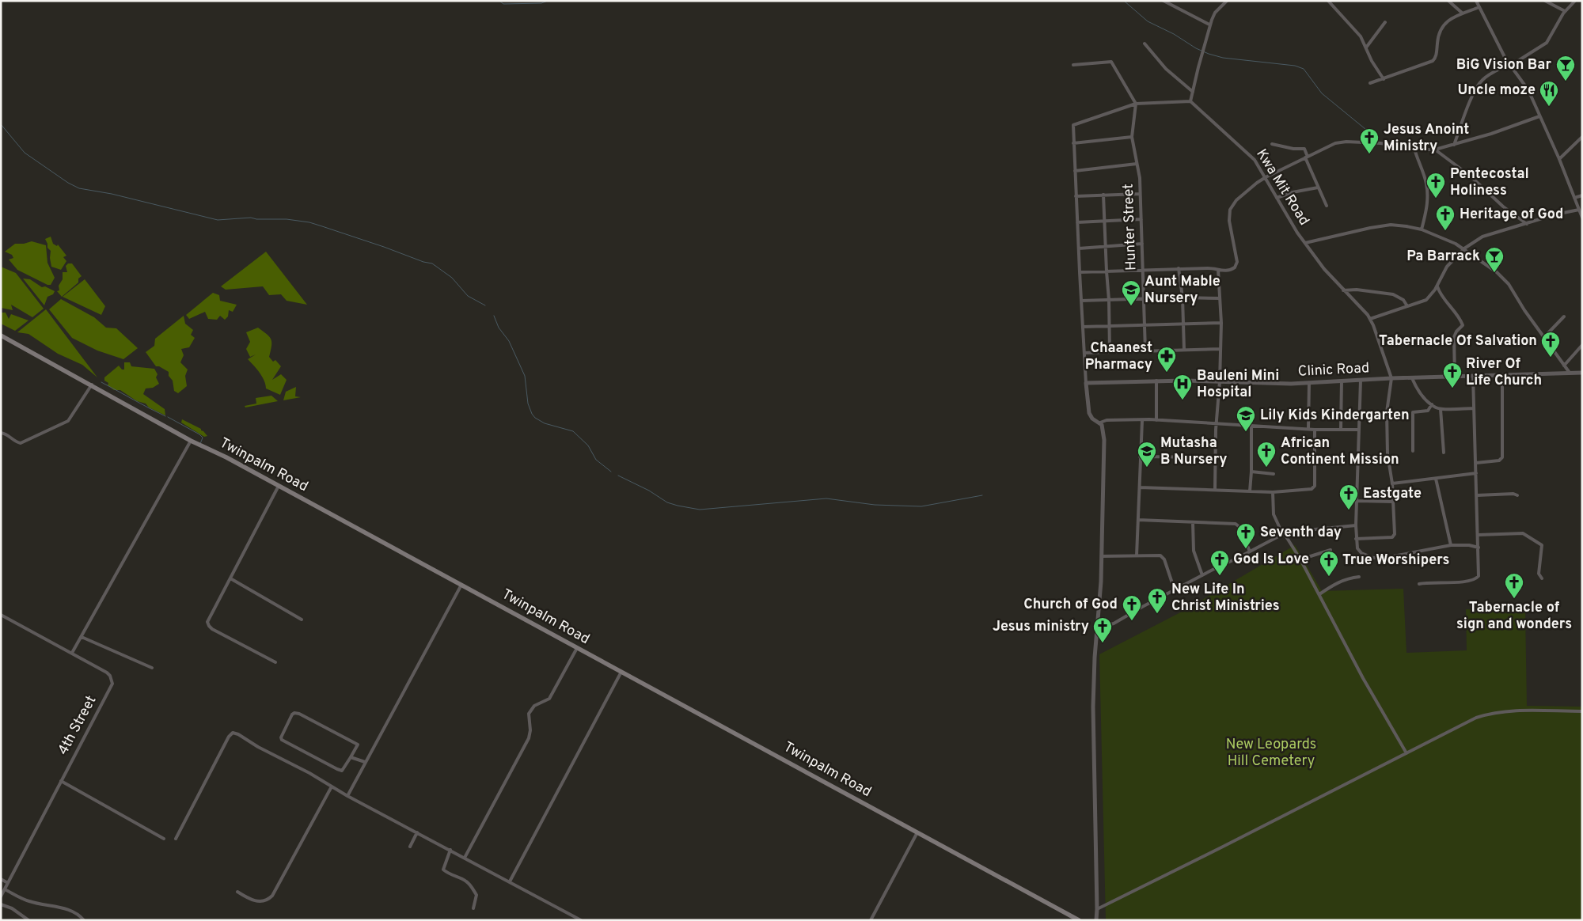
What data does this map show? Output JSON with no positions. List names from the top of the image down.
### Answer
{
  "streets": {
    "main road": ["Twinpalm Road"],
    "street": [
      "Kwa Mit Road",
      "Hunter Street",
      "Clinic Road",
      "4th Street"
    ]
  },
  "crossings": [
    ["Kwa Mit Road", "Clinic Road"]
  ],
  "parks": ["New Leopards Hill Cemetery"],
  "places": {
    "bar": ["BiG Vision Bar", "Pa Barrack"],
    "restaurant": ["Uncle moze"],
    "church": [
      "Jesus Anoint Ministry",
      "Pentecostal Holiness",
      "Heritage of God",
      "Tabernacle Of Salvation",
      "River Of Life Church",
      "African Continent Mission",
      "Eastgate",
      "Seventh day",
      "God Is Love",
      "True Worshipers",
      "Tabernacle of sign and wonders",
      "New Life In Christ Ministries",
      "Church of God",
      "Jesus ministry"
    ],
    "school or university": ["Aunt Mable Nursery", "Lily Kids Kindergarten", "Mutasha B Nursery"],
    "pharmacy": ["Chaanest Pharmacy"],
    "hospital": ["Bauleni Mini Hospital"]
  }
}
